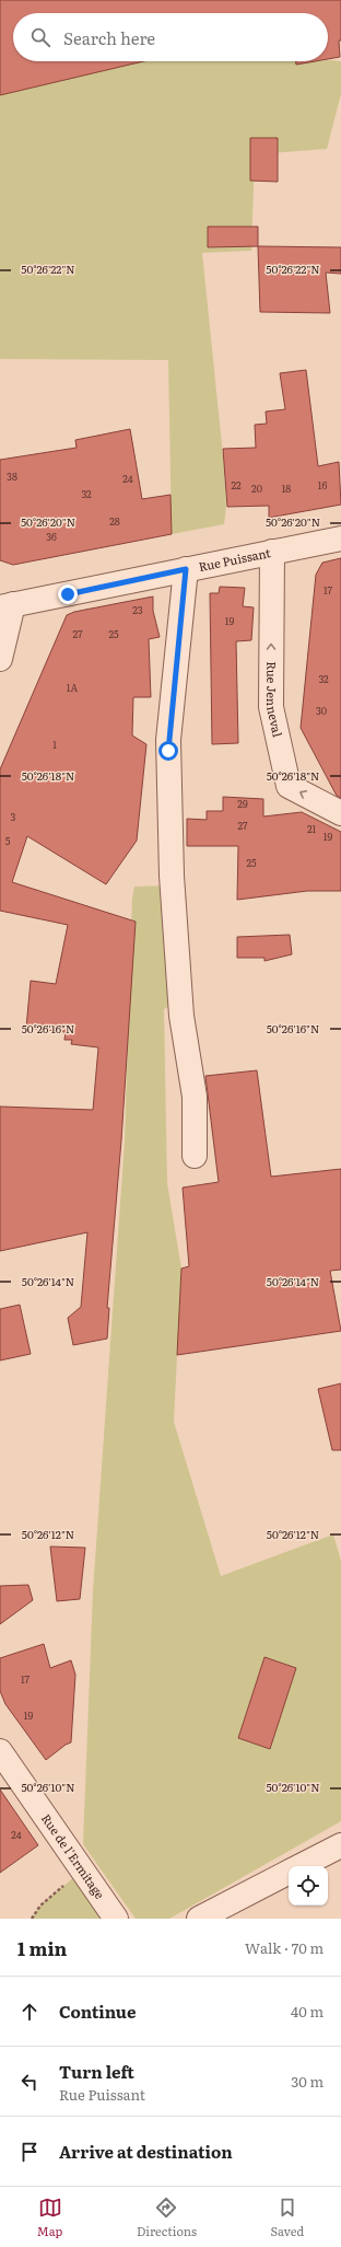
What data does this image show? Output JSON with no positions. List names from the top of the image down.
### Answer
{
  "streets": {
    "street": ["Rue Puissant", "Rue Jenneval", "Rue de l'Ermitage"]
  },
  "crossings": [
    ["Rue Puissant", "Rue Jenneval"]
  ],
  "house_numbers": [
    "38",
    "24",
    "22",
    "16",
    "20",
    "18",
    "32",
    "28",
    "36",
    "17",
    "23",
    "19",
    "27",
    "25",
    "32",
    "1A",
    "30",
    "1",
    "29",
    "3",
    "27",
    "21",
    "19",
    "5",
    "25",
    "17",
    "19",
    "24"
  ],
  "page": {
    "search": "Search here",
    "heading": ["1 min", "Walk · 70 m"],
    "list": [
      ["Continue", "40 m"],
      ["Turn left", "Rue Puissant", "30 m"],
      "Arrive at destination"
    ],
    "nav": ["Map", "Directions", "Saved"]
  },
  "coordinates": [
    "50°26'22\"N",
    "50°26'20\"N",
    "50°26'18\"N",
    "50°26'16\"N",
    "50°26'14\"N",
    "50°26'12\"N",
    "50°26'10\"N"
  ]
}
